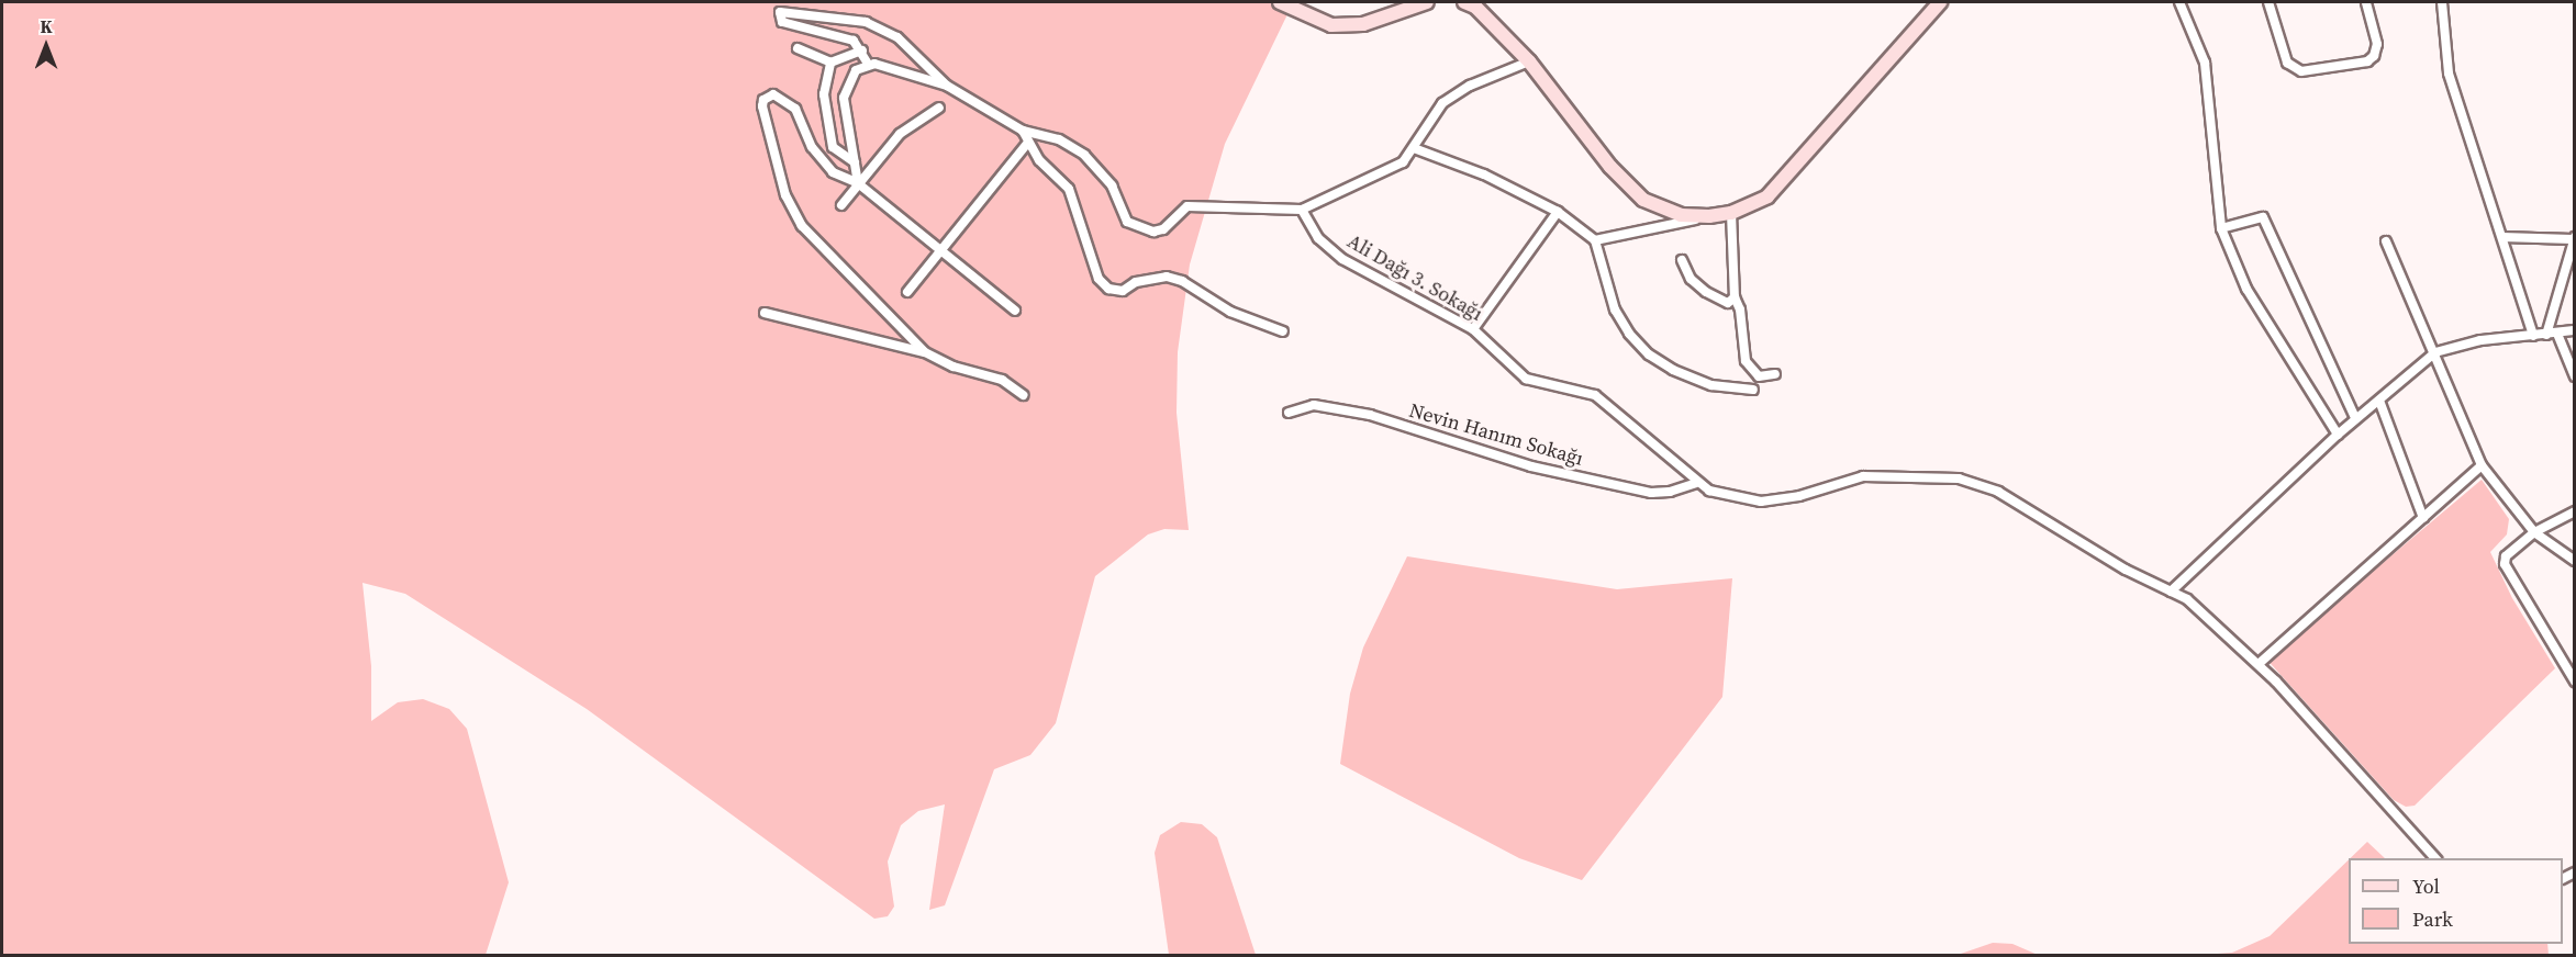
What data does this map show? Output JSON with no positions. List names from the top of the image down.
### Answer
{
  "streets": {
    "street": ["Ali Dağı 3. Sokağı", "Nevin Hanım Sokağı"]
  },
  "crossings": [
    ["Ali Dağı 3. Sokağı", "Nevin Hanım Sokağı"]
  ],
  "legend": ["Yol", "Park"],
  "north": "top"
}
